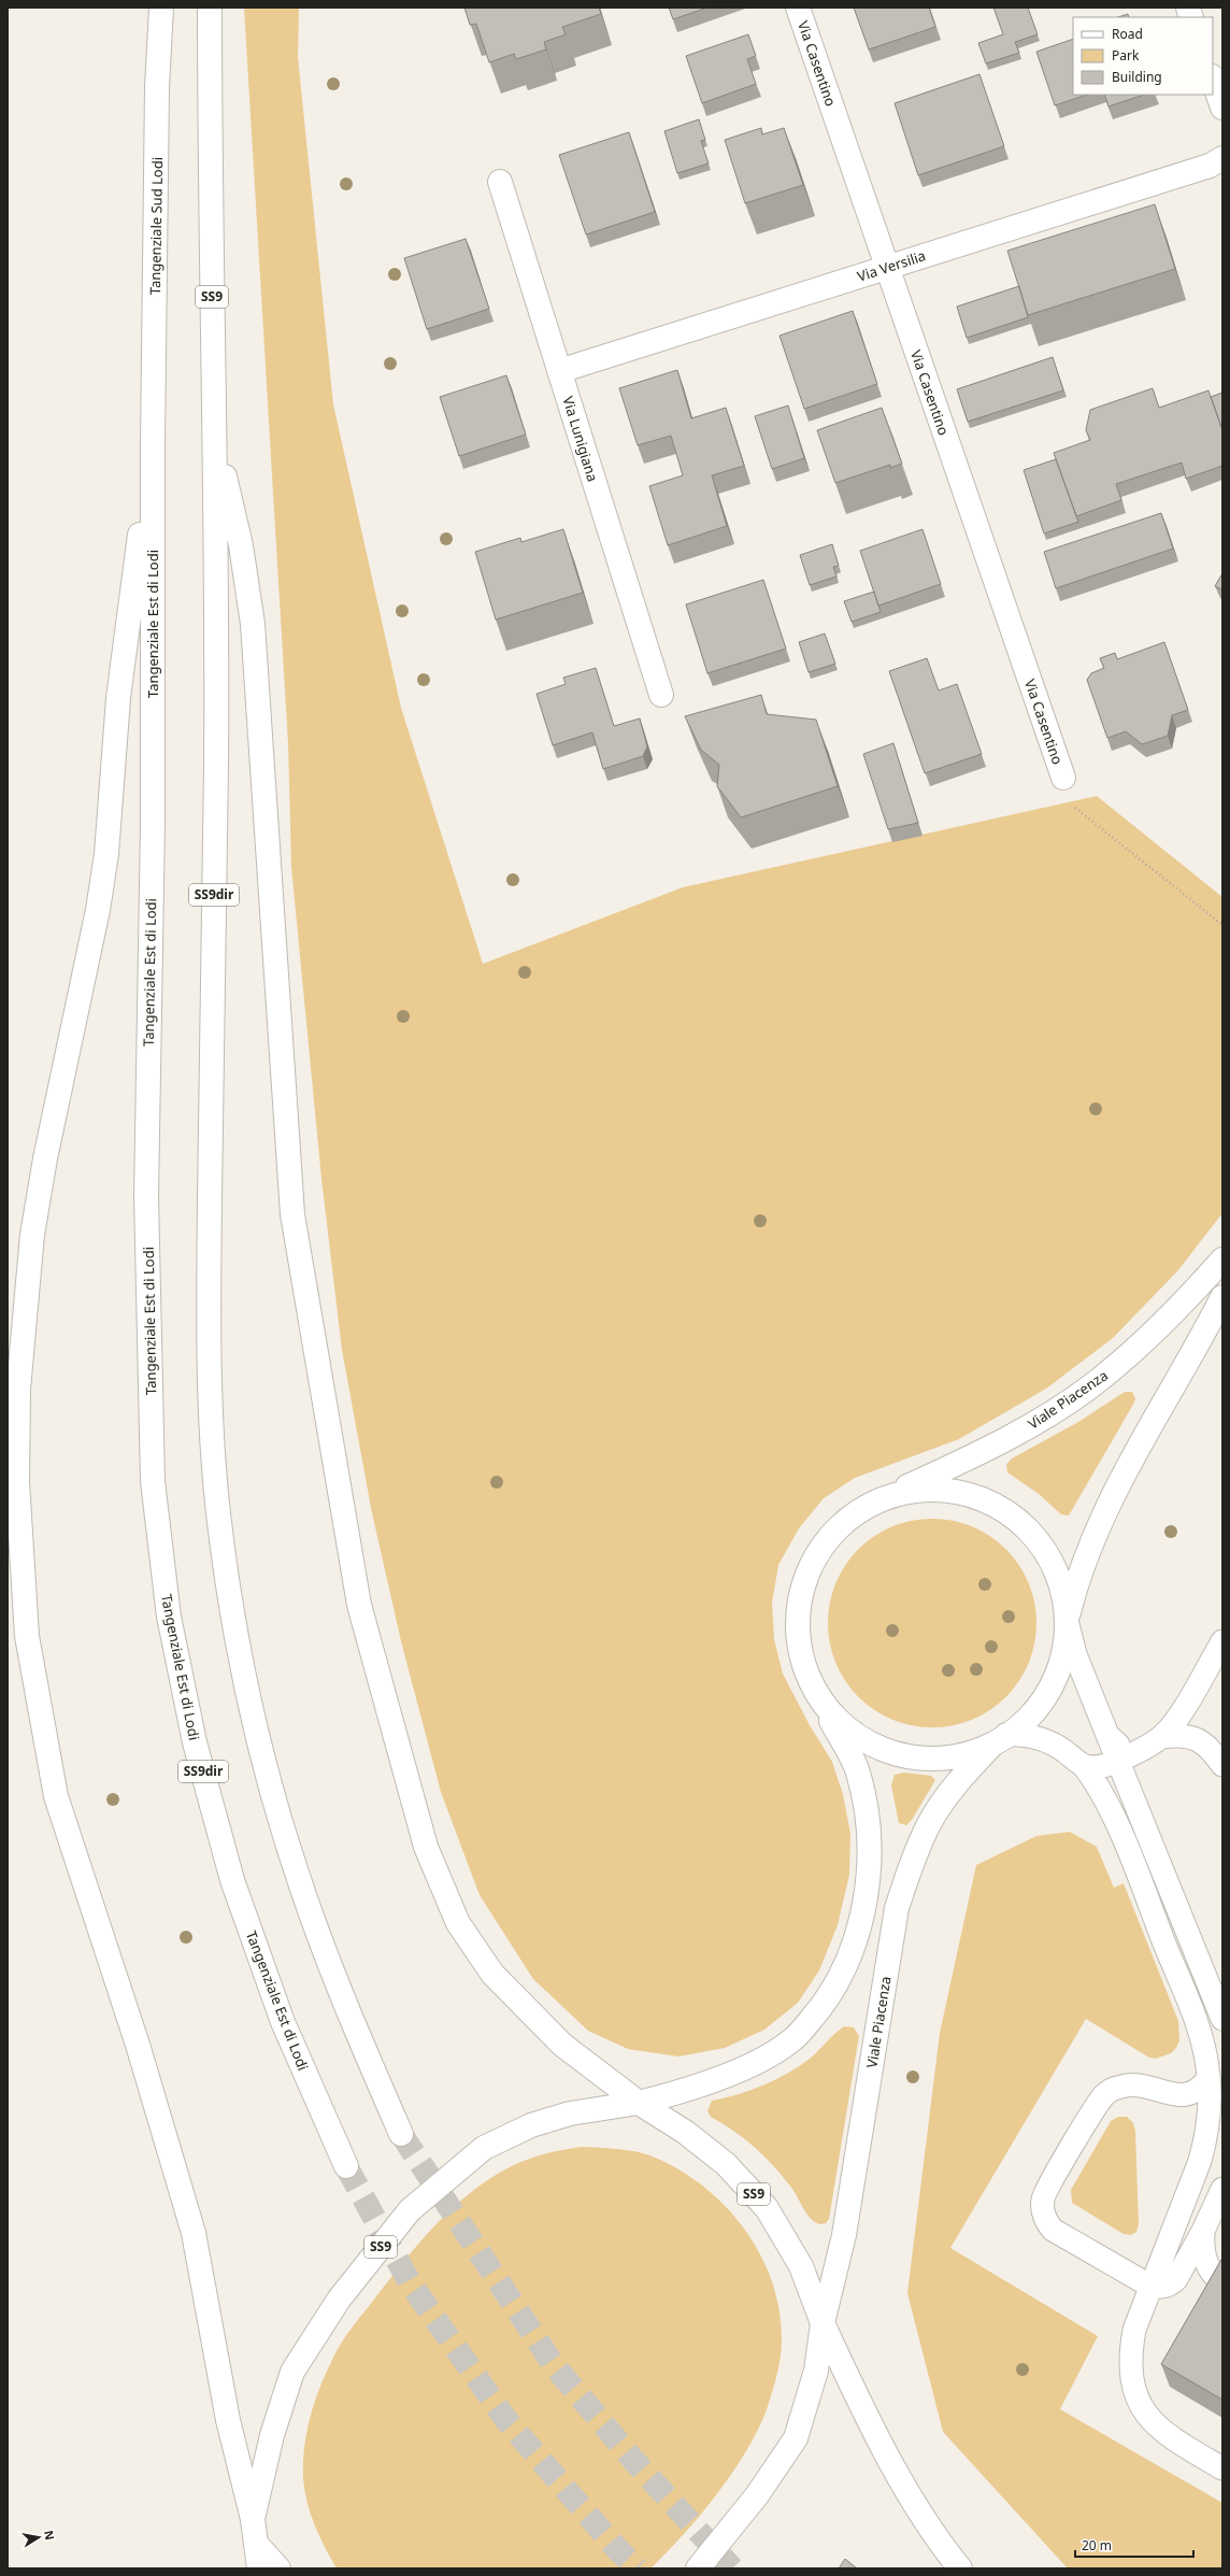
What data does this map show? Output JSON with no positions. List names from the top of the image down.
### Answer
{
  "streets": {
    "main road": [
      "Via Casentino",
      "Tangenziale Sud Lodi",
      "Via Versilia",
      "SS9",
      "Via Lunigiana",
      "Tangenziale Est di Lodi",
      "SS9dir",
      "Viale Piacenza"
    ]
  },
  "crossings": [
    ["Via Casentino", "Via Versilia"],
    ["Tangenziale Sud Lodi", "Tangenziale Est di Lodi"],
    ["Via Versilia", "Via Lunigiana"],
    ["SS9", "SS9dir"],
    ["SS9", "Viale Piacenza"]
  ],
  "legend": ["Road", "Park", "Building"],
  "scale_bar": "20 m",
  "north": "right"
}
